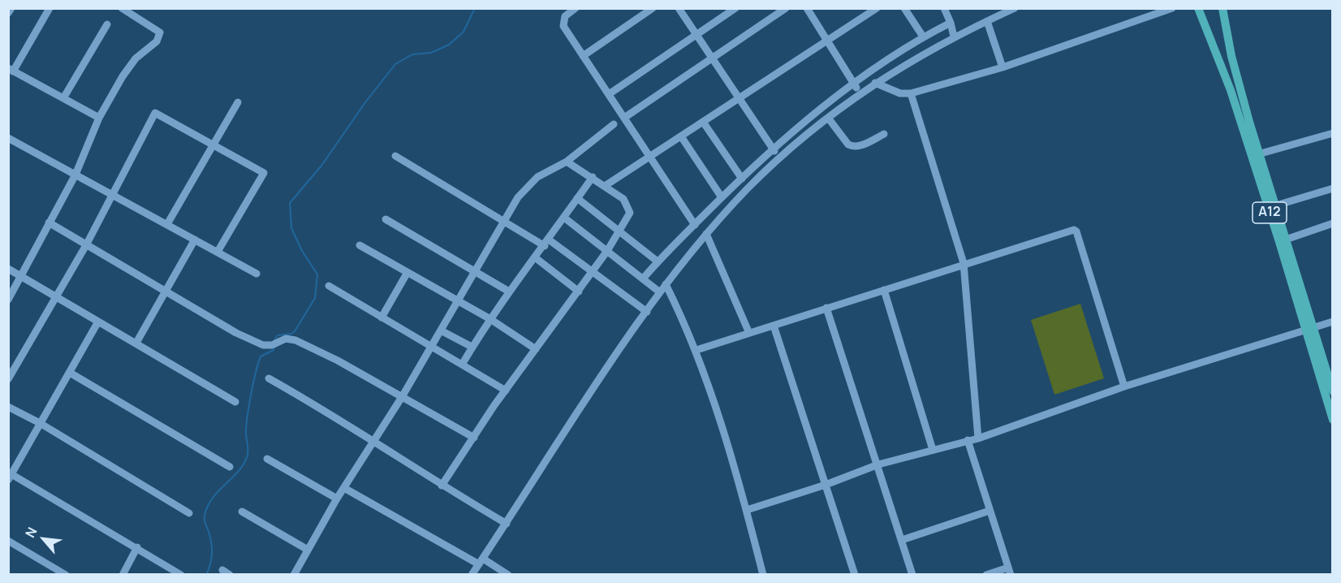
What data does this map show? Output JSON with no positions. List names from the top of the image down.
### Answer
{
  "streets": {
    "main road": ["A12"]
  },
  "north": "top left"
}
